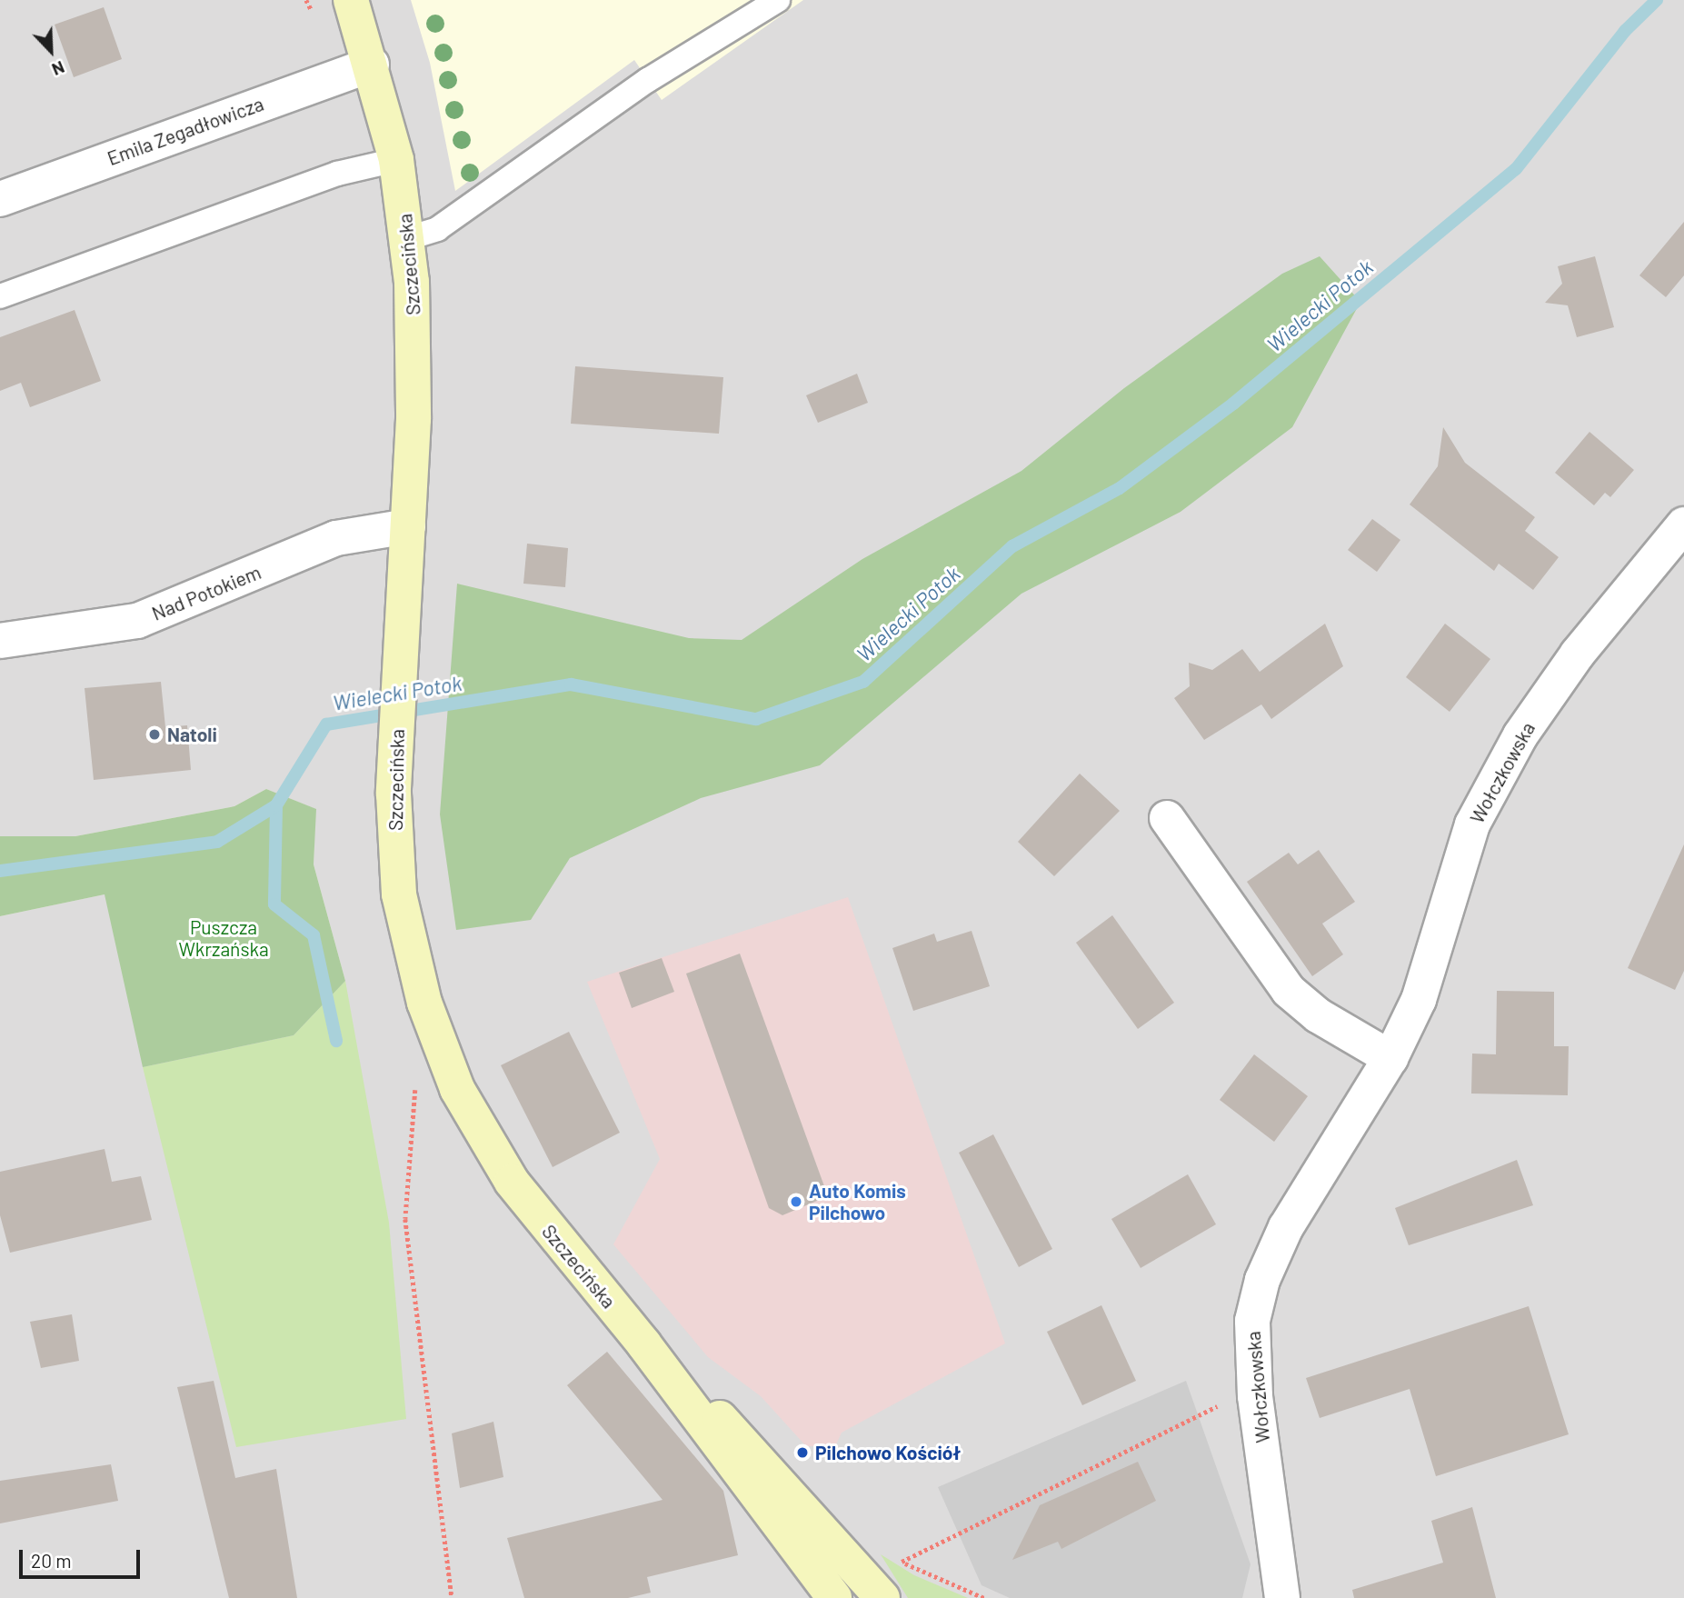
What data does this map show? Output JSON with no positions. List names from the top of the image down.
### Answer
{
  "streets": {
    "main road": ["Szczecińska"],
    "street": ["Emila Zegadłowicza", "Nad Potokiem", "Wołczkowska"]
  },
  "crossings": [
    ["Emila Zegadłowicza", "Szczecińska"],
    ["Szczecińska", "Nad Potokiem"]
  ],
  "water": ["Wielecki Potok"],
  "parks": ["Puszcza Wkrzańska"],
  "places": ["Natoli", "Auto Komis Pilchowo", "Pilchowo Kościół"],
  "scale_bar": "20 m",
  "north": "bottom right"
}
